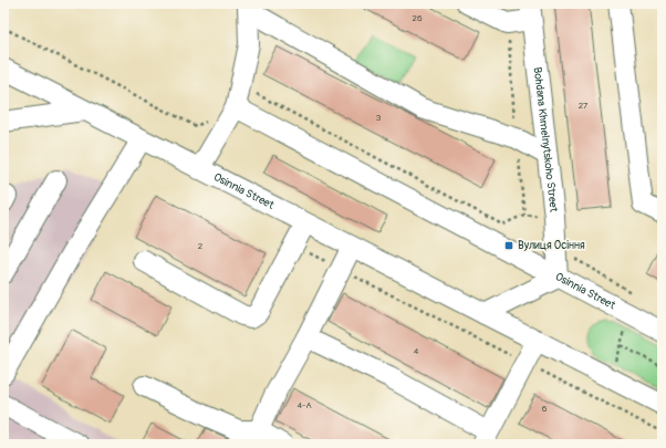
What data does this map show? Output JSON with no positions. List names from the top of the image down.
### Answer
{
  "streets": {
    "street": ["Bohdana Khmelnytskoho Street", "Osinnia Street"]
  },
  "crossings": [
    ["Bohdana Khmelnytskoho Street", "Osinnia Street"]
  ],
  "places": {
    "transit": ["Вулиця Осіння"]
  },
  "house_numbers": [
    "26",
    "27",
    "3",
    "2",
    "4",
    "4-А",
    "6"
  ]
}
